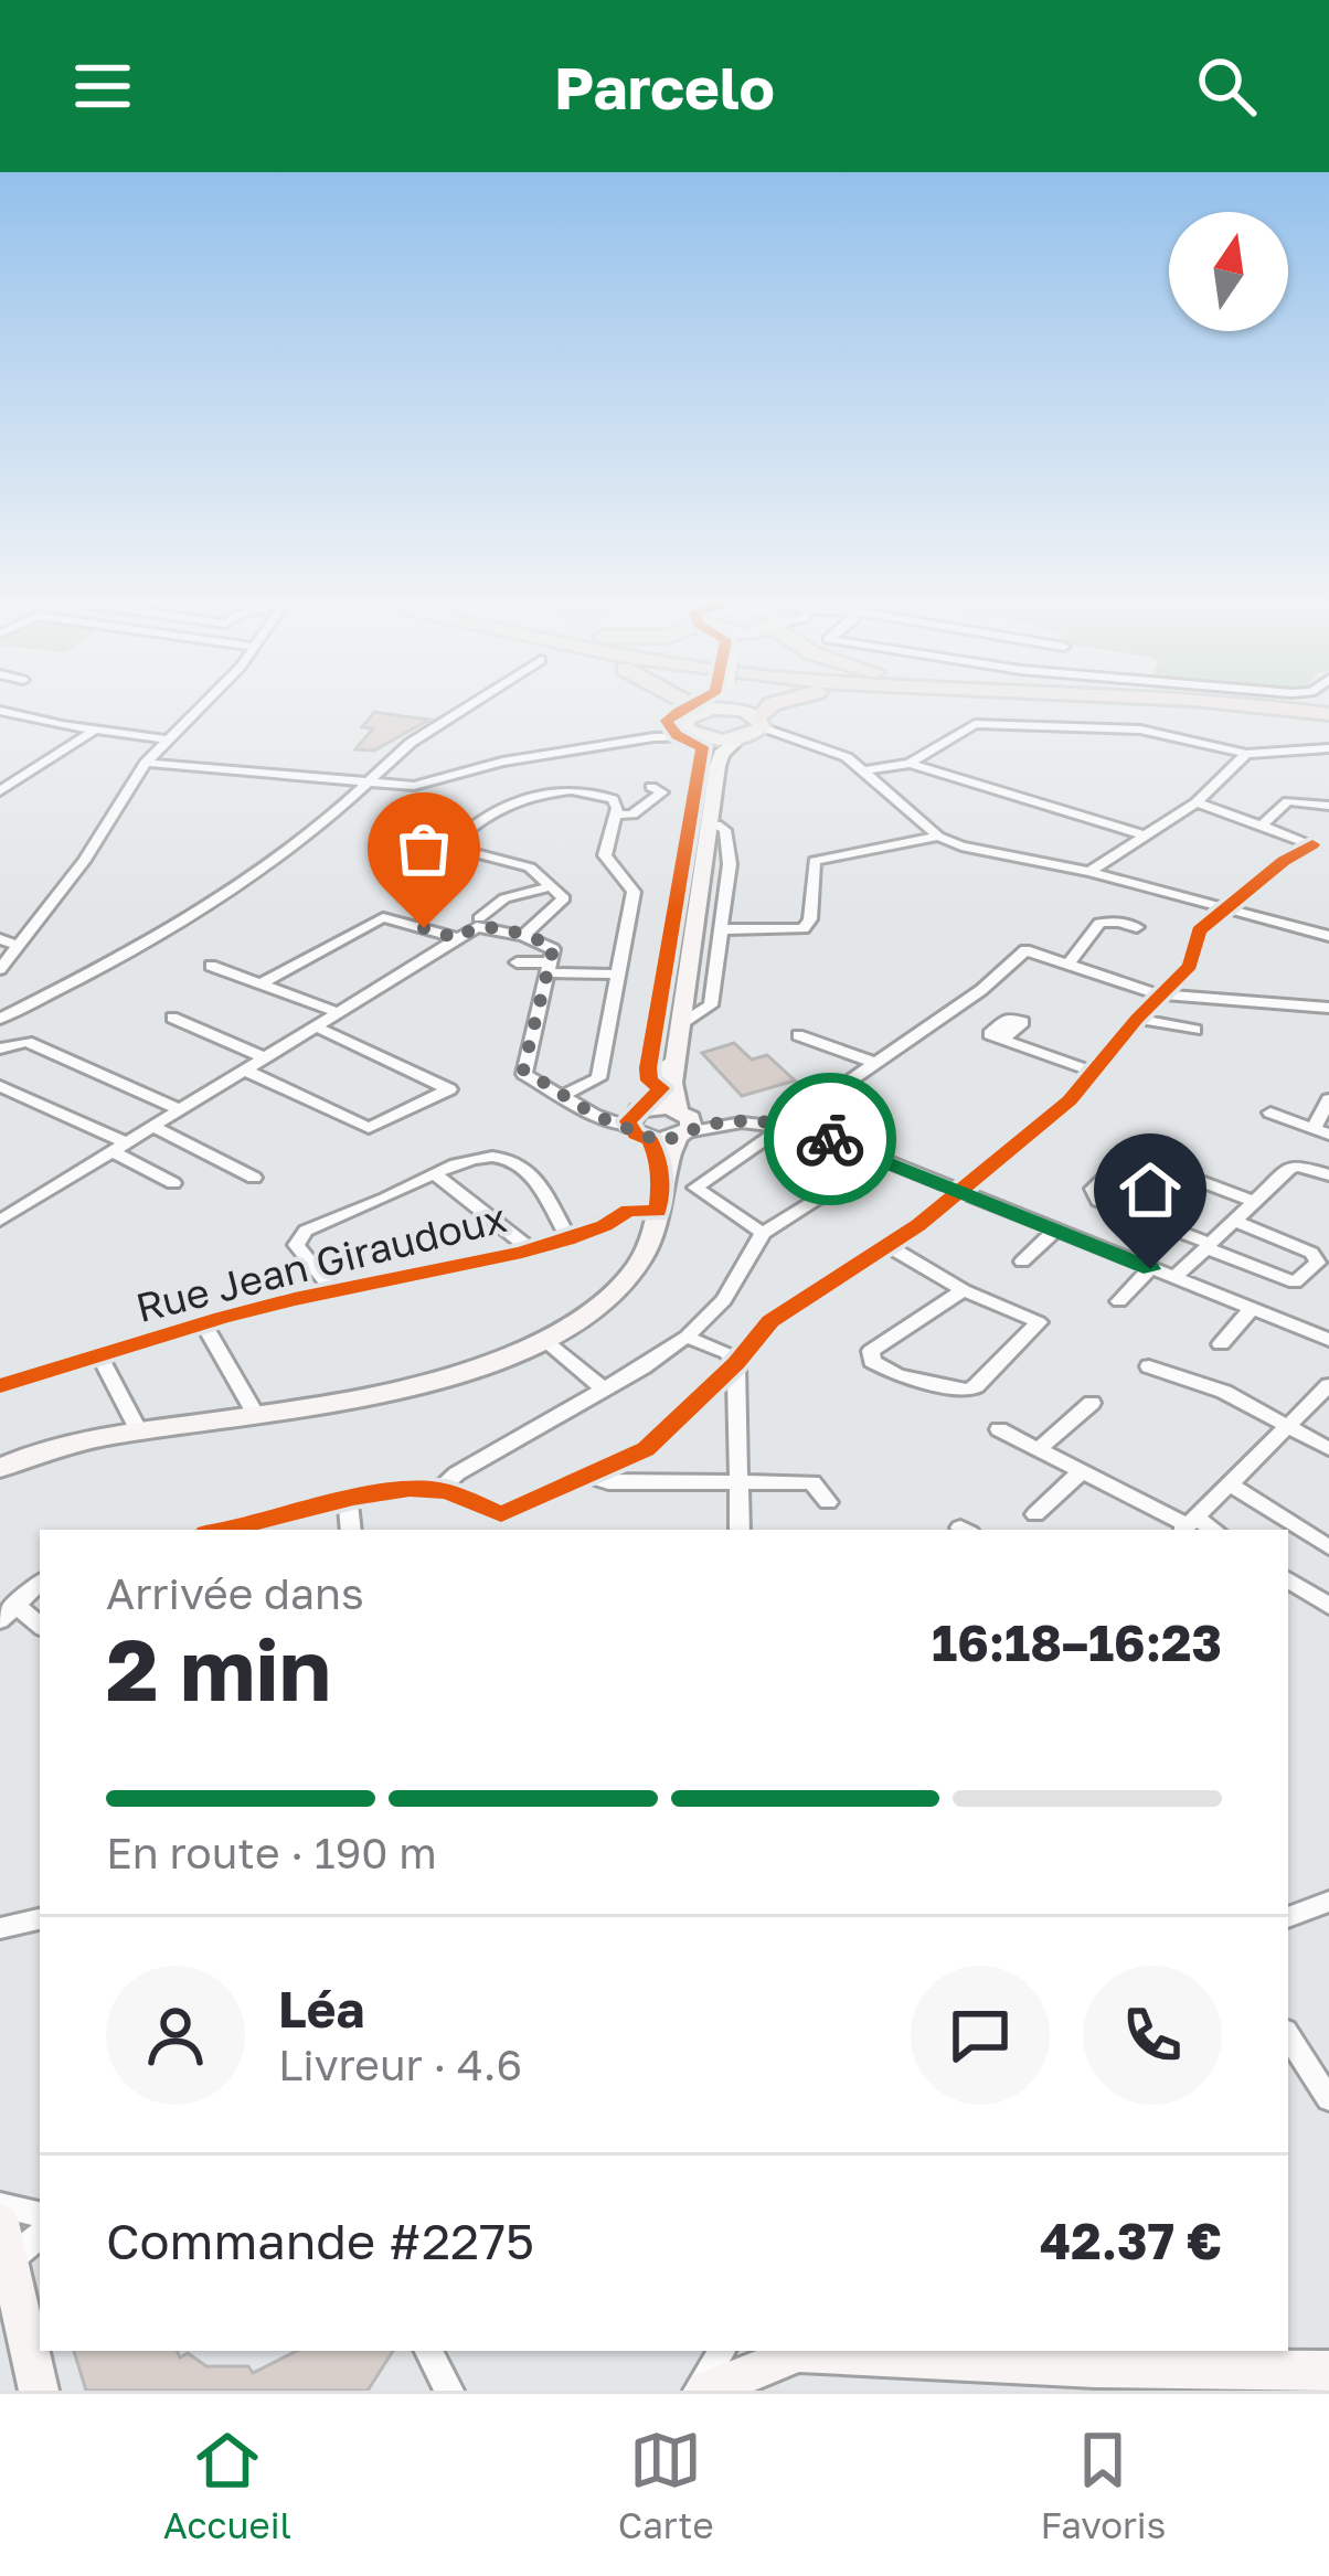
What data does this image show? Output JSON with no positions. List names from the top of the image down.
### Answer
{
  "streets": {
    "street": ["Rue Jean Giraudoux"]
  },
  "north": "top",
  "page": {
    "header": "Parcelo",
    "heading": ["2 min", "Arrivée dans", "16:18–16:23"],
    "panel": [
      "Léa",
      "Livreur · 4.6",
      "Commande #2275",
      "42.37 €"
    ],
    "bar": "En route · 190 m",
    "tabs": ["Accueil", "Carte", "Favoris"]
  }
}
